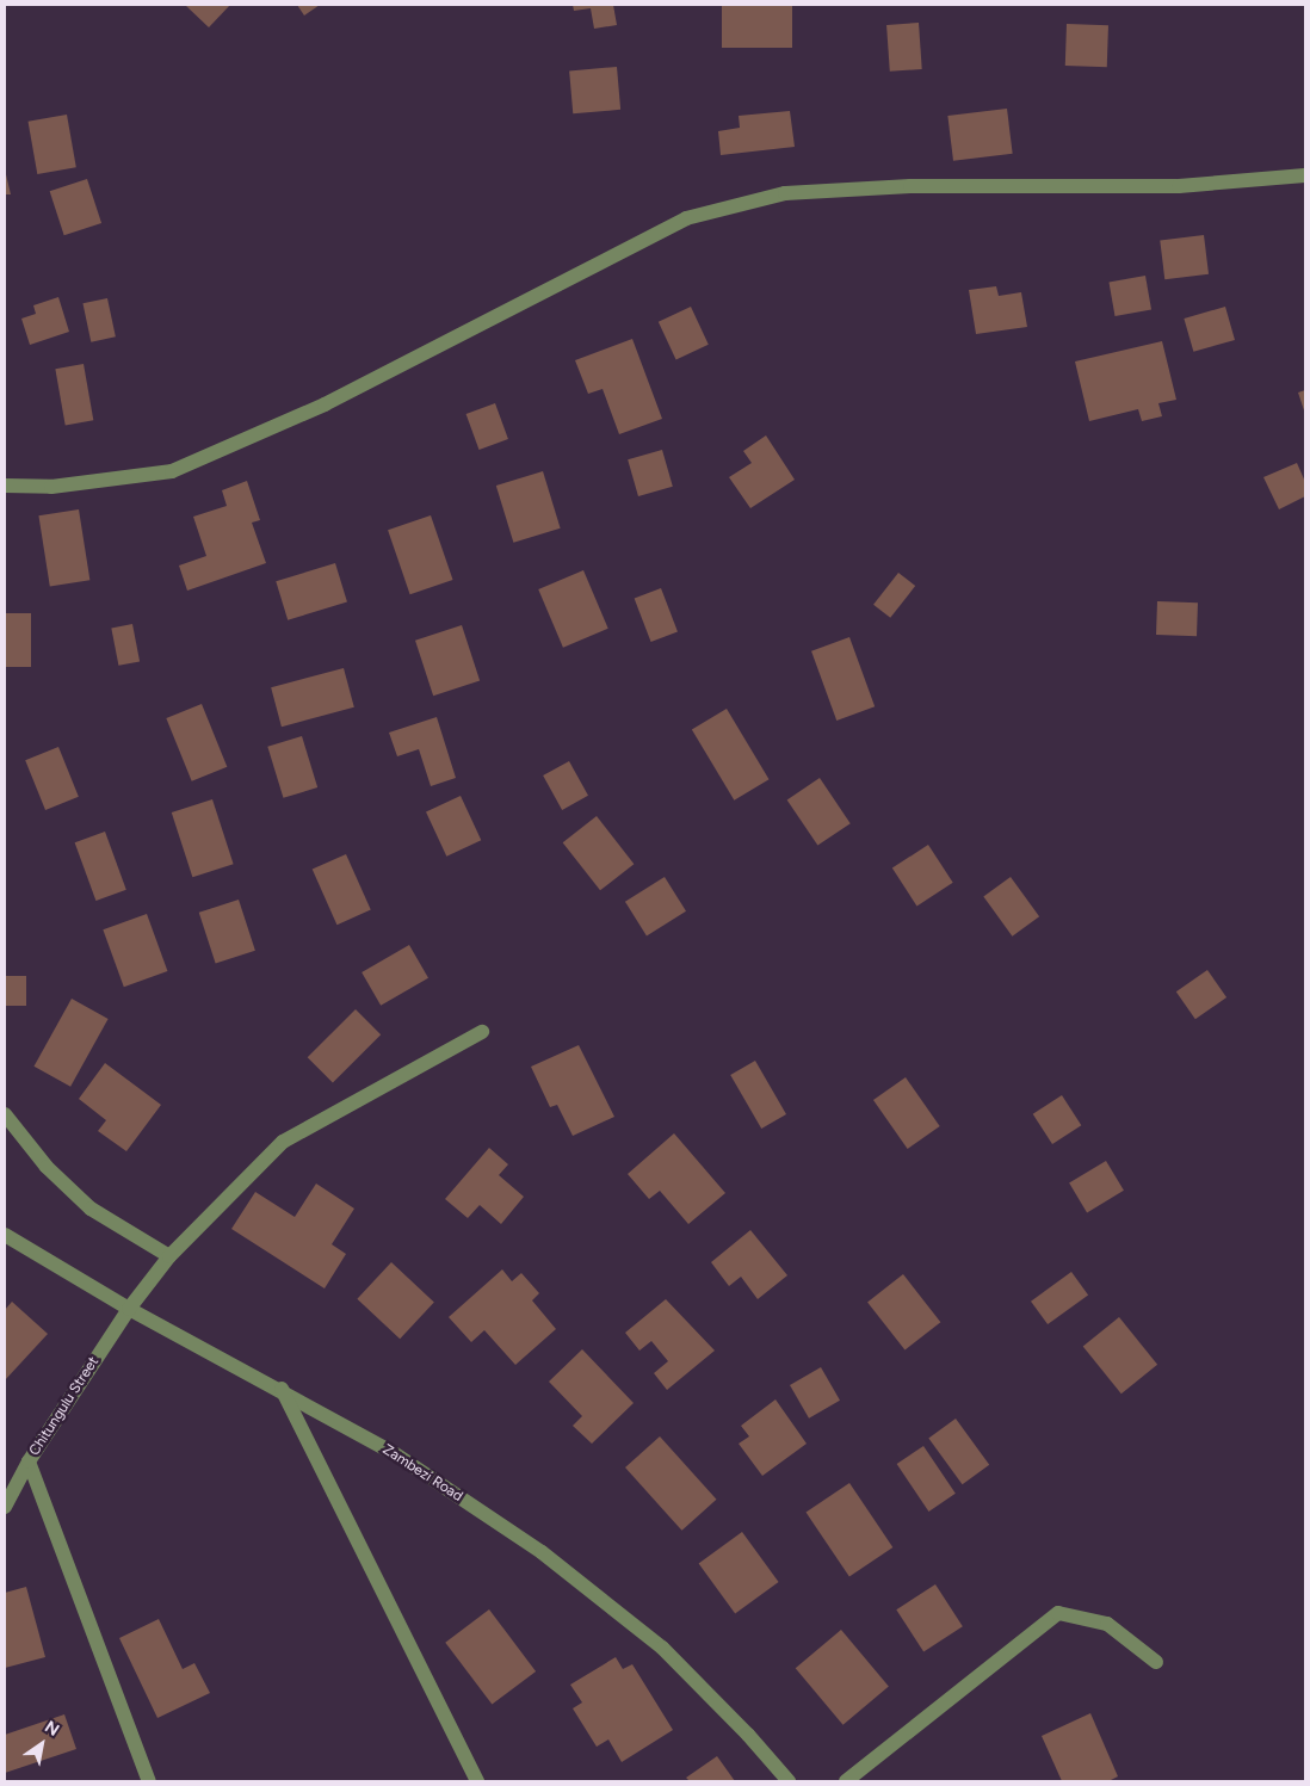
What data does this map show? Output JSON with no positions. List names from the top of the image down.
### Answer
{
  "streets": {
    "street": ["Chitungulu Street", "Zambezi Road"]
  },
  "crossings": [
    ["Chitungulu Street", "Zambezi Road"]
  ],
  "north": "top right"
}
